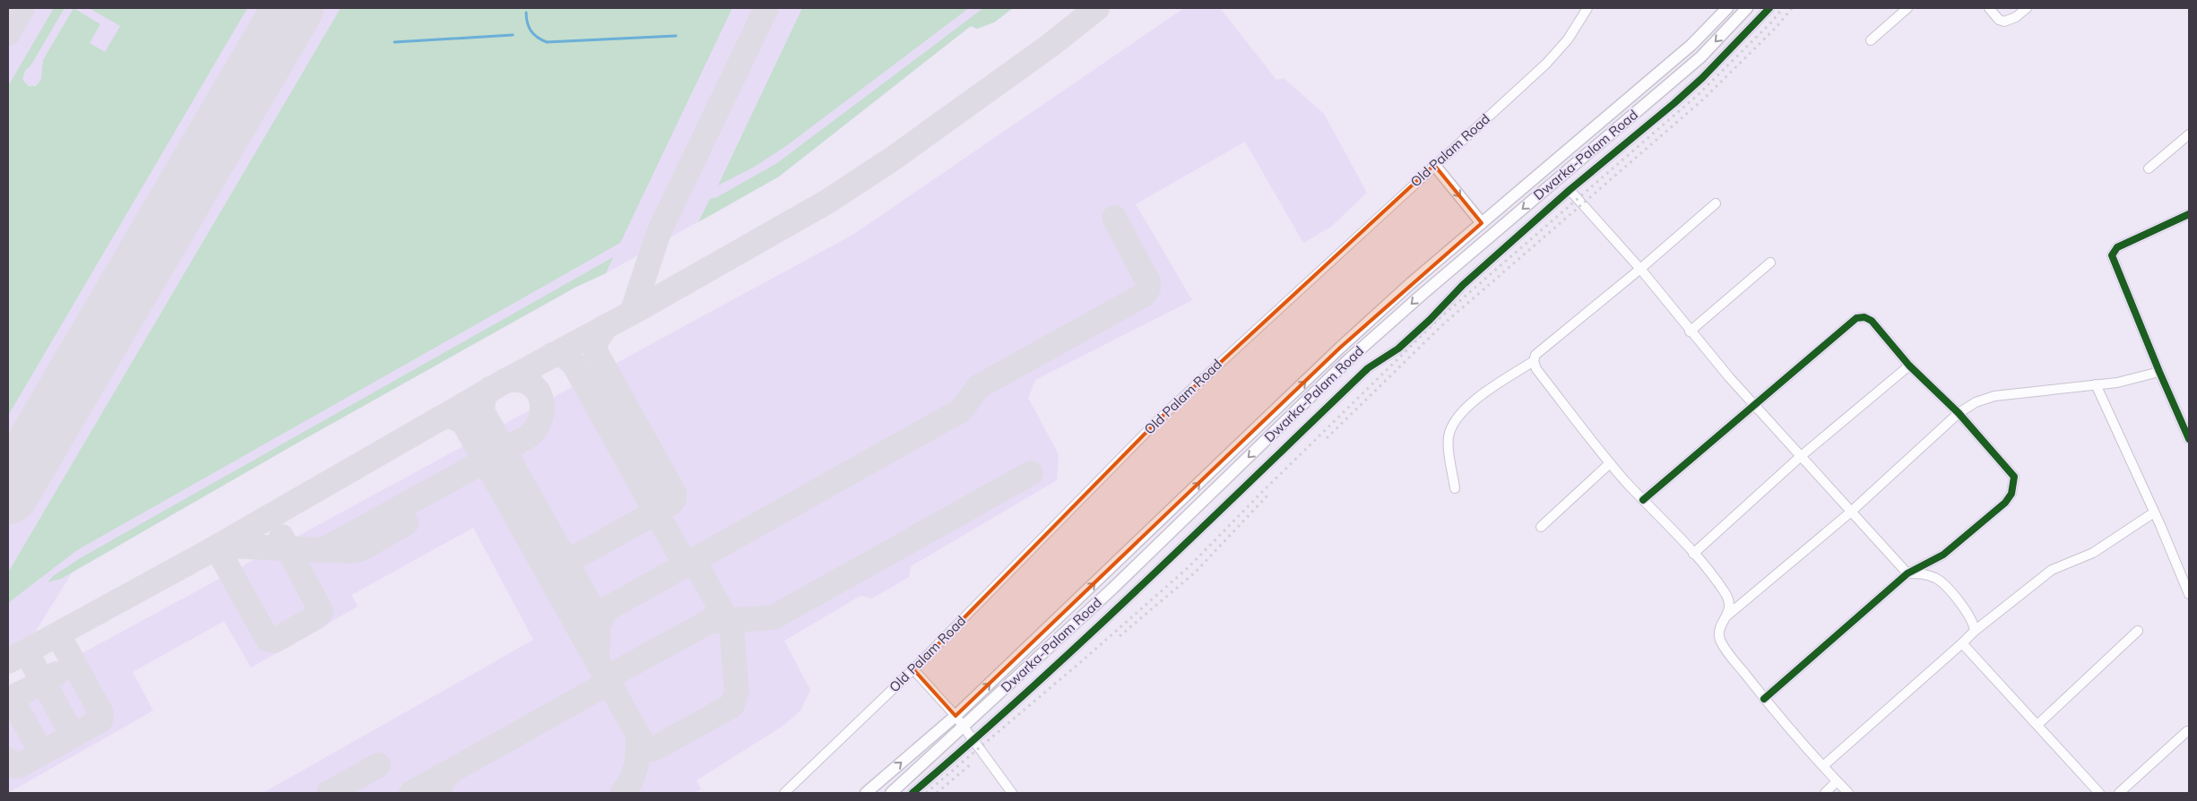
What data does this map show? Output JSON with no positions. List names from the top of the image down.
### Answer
{
  "streets": {
    "main road": ["Dwarka-Palam Road"],
    "street": ["Old Palam Road"]
  }
}
